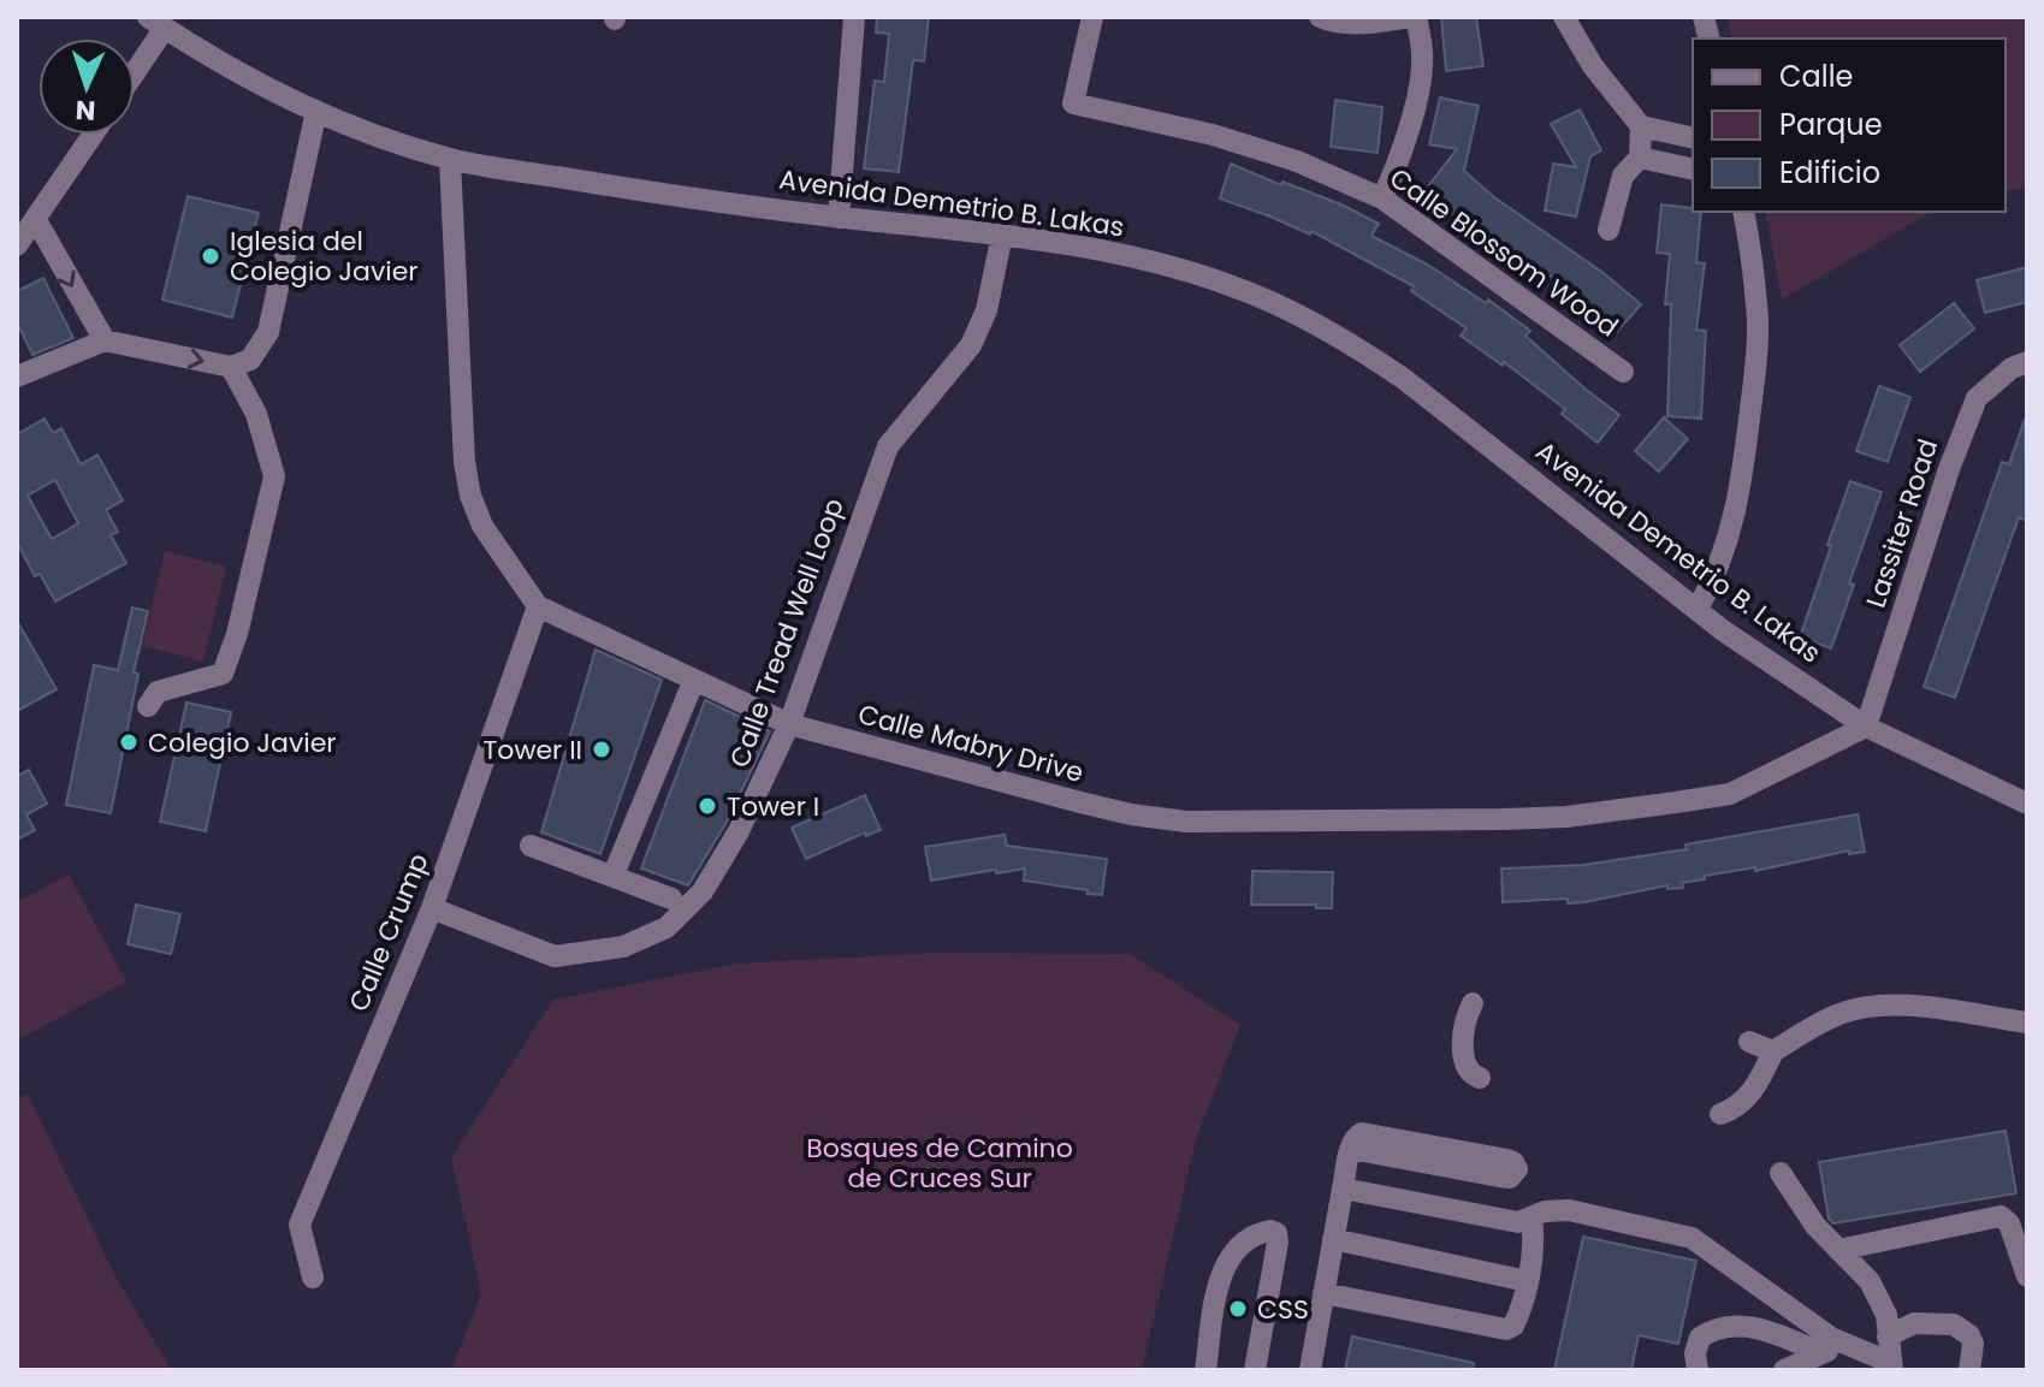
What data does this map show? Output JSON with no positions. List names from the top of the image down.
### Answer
{
  "streets": {
    "street": [
      "Avenida Demetrio B. Lakas",
      "Calle Blossom Wood",
      "Lassiter Road",
      "Calle Tread Well Loop",
      "Calle Mabry Drive",
      "Calle Crump"
    ]
  },
  "crossings": [
    ["Avenida Demetrio B. Lakas", "Lassiter Road"],
    ["Avenida Demetrio B. Lakas", "Calle Tread Well Loop"],
    ["Avenida Demetrio B. Lakas", "Calle Mabry Drive"],
    ["Lassiter Road", "Calle Mabry Drive"],
    ["Calle Tread Well Loop", "Calle Mabry Drive"],
    ["Calle Tread Well Loop", "Calle Crump"],
    ["Calle Mabry Drive", "Calle Crump"]
  ],
  "parks": ["Bosques de Camino de Cruces Sur"],
  "places": [
    "Iglesia del Colegio Javier",
    "Colegio Javier",
    "Tower II",
    "Tower I",
    "CSS"
  ],
  "legend": ["Calle", "Parque", "Edificio"],
  "north": "bottom"
}
